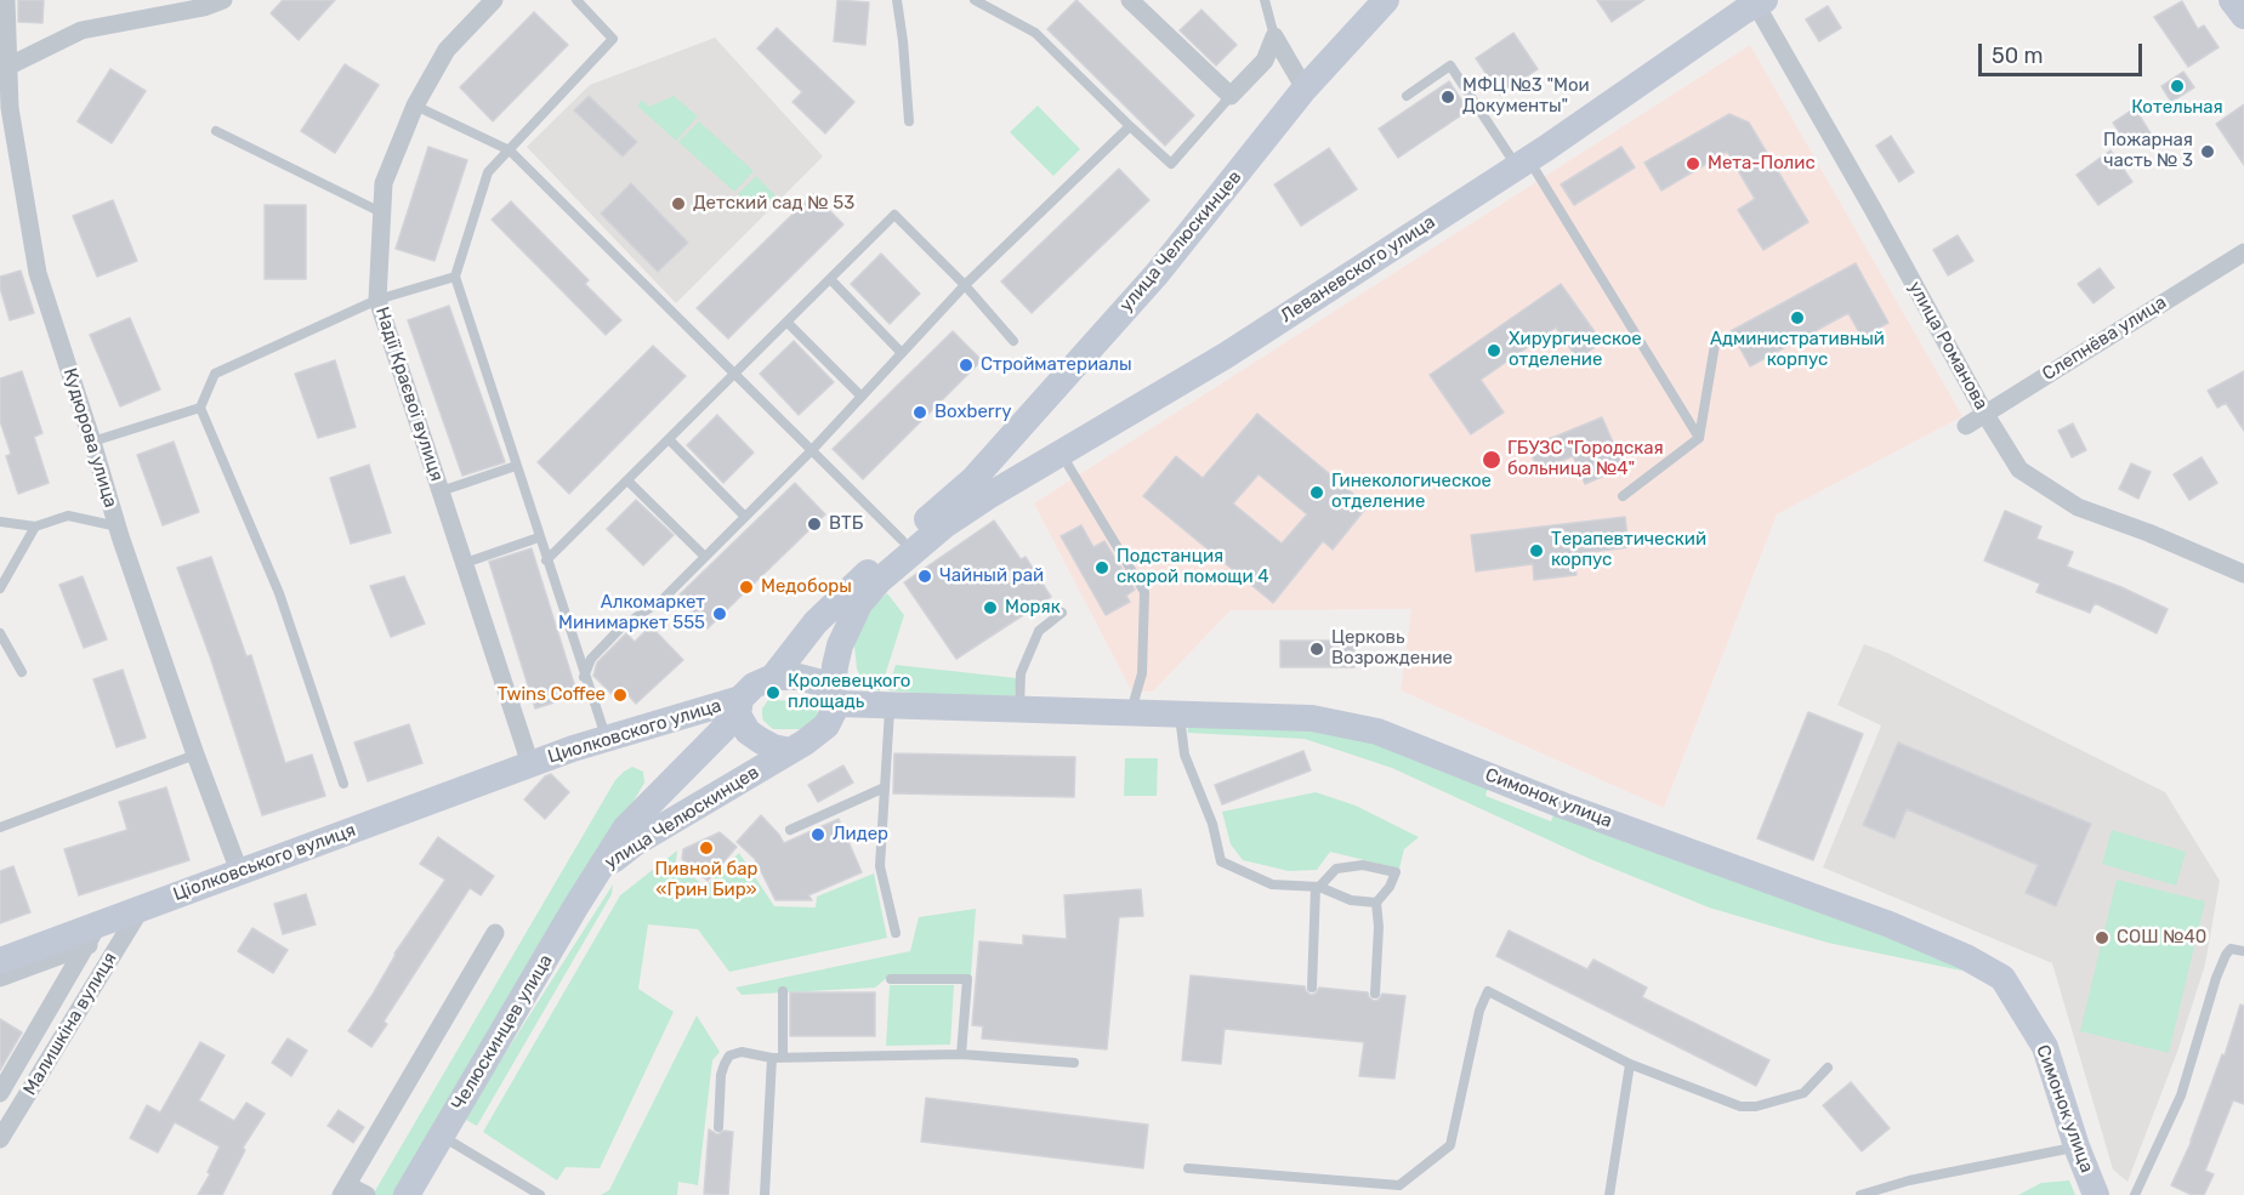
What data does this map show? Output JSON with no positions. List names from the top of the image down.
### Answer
{
  "streets": {
    "main road": [
      "улица Челюскинцев",
      "Леваневского улица",
      "Циолковского улица",
      "Симонок улица",
      "Ціолковського вулиця",
      "Челюскинцев улица"
    ],
    "street": [
      "Слепнёва улица",
      "улица Романова",
      "Надії Краєвої вулиця",
      "Кудюрова улица",
      "Малишкіна вулиця"
    ]
  },
  "crossings": [
    ["улица Челюскинцев", "Леваневского улица"],
    ["улица Челюскинцев", "Циолковского улица"],
    ["улица Челюскинцев", "Симонок улица"],
    ["улица Челюскинцев", "Челюскинцев улица"],
    ["Леваневского улица", "улица Романова"],
    ["Леваневского улица", "Циолковского улица"],
    ["Леваневского улица", "Симонок улица"],
    ["Слепнёва улица", "улица Романова"],
    ["Надії Краєвої вулиця", "Циолковского улица"],
    ["Надії Краєвої вулиця", "Ціолковського вулиця"],
    ["Кудюрова улица", "Ціолковського вулиця"],
    ["Циолковского улица", "Симонок улица"],
    ["Циолковского улица", "Ціолковського вулиця"],
    ["Ціолковського вулиця", "Малишкіна вулиця"]
  ],
  "places": [
    "Котельная",
    "МФЦ №3 \"Мои Документы\"",
    "Пожарная часть № 3",
    "Мета-Полис",
    "Детский сад № 53",
    "Административный корпус",
    "Хирургическое отделение",
    "Стройматериалы",
    "Boxberry",
    "ГБУЗС \"Городская больница №4\"",
    "Гинекологическое отделение",
    "ВТБ",
    "Терапевтический корпус",
    "Подстанция скорой помощи 4",
    "Чайный рай",
    "Медоборы",
    "Моряк",
    "Алкомаркет Минимаркет 555",
    "Церковь Возрождение",
    "Кролевецкого площадь",
    "Twins Coffee",
    "Лидер",
    "Пивной бар «Грин Бир»",
    "СОШ №40"
  ],
  "scale_bar": "50 m"
}
